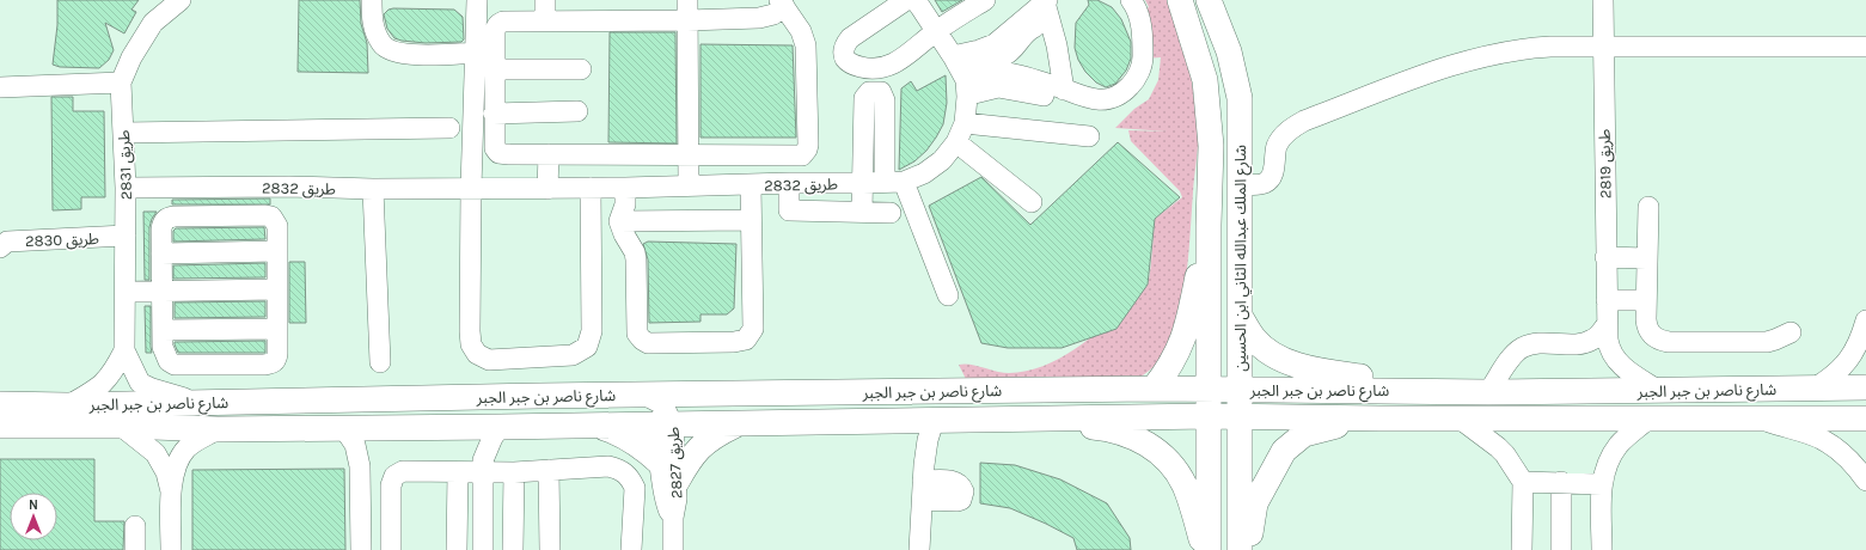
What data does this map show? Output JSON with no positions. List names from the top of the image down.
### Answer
{
  "streets": {
    "main road": ["شارع الملك عبدالله الثاني ابن الحسين", "شارع ناصر بن جبر الجبر"],
    "street": [
      "طريق 2819",
      "طريق 2831",
      "طريق 2832",
      "طريق 2830",
      "طريق 2827"
    ]
  },
  "crossings": [
    ["طريق 2819", "شارع ناصر بن جبر الجبر"],
    ["طريق 2831", "طريق 2832"],
    ["طريق 2831", "طريق 2830"],
    ["طريق 2831", "شارع ناصر بن جبر الجبر"],
    ["شارع الملك عبدالله الثاني ابن الحسين", "شارع ناصر بن جبر الجبر"],
    ["شارع ناصر بن جبر الجبر", "طريق 2827"]
  ],
  "north": "top"
}
